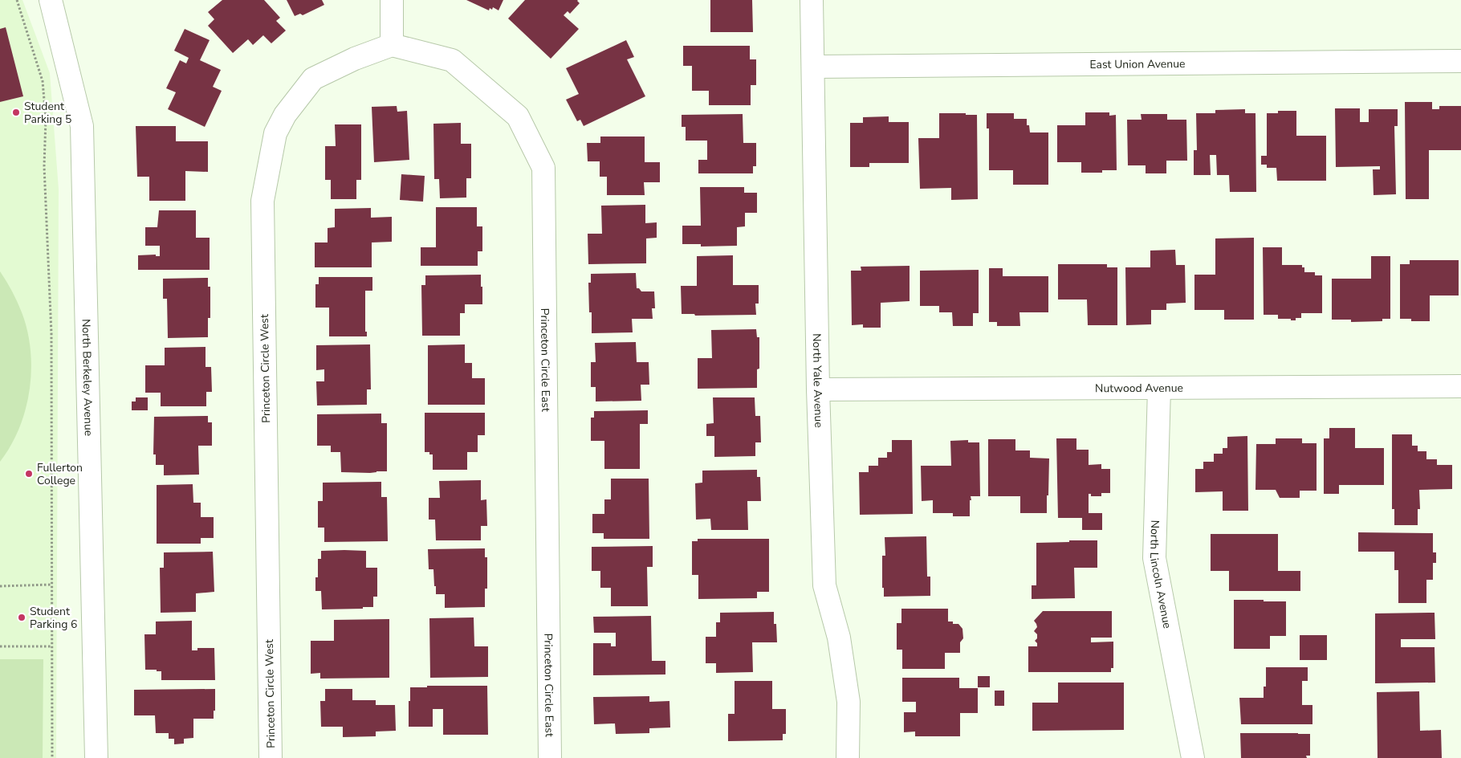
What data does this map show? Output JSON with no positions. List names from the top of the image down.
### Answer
{
  "streets": {
    "street": [
      "East Union Avenue",
      "Princeton Circle East",
      "Princeton Circle West",
      "North Berkeley Avenue",
      "North Yale Avenue",
      "Nutwood Avenue",
      "North Lincoln Avenue"
    ]
  },
  "crossings": [
    ["East Union Avenue", "North Yale Avenue"],
    ["Princeton Circle East", "Princeton Circle West"],
    ["North Yale Avenue", "Nutwood Avenue"],
    ["Nutwood Avenue", "North Lincoln Avenue"]
  ],
  "places": ["Student Parking 5", "Fullerton College", "Student Parking 6"]
}
